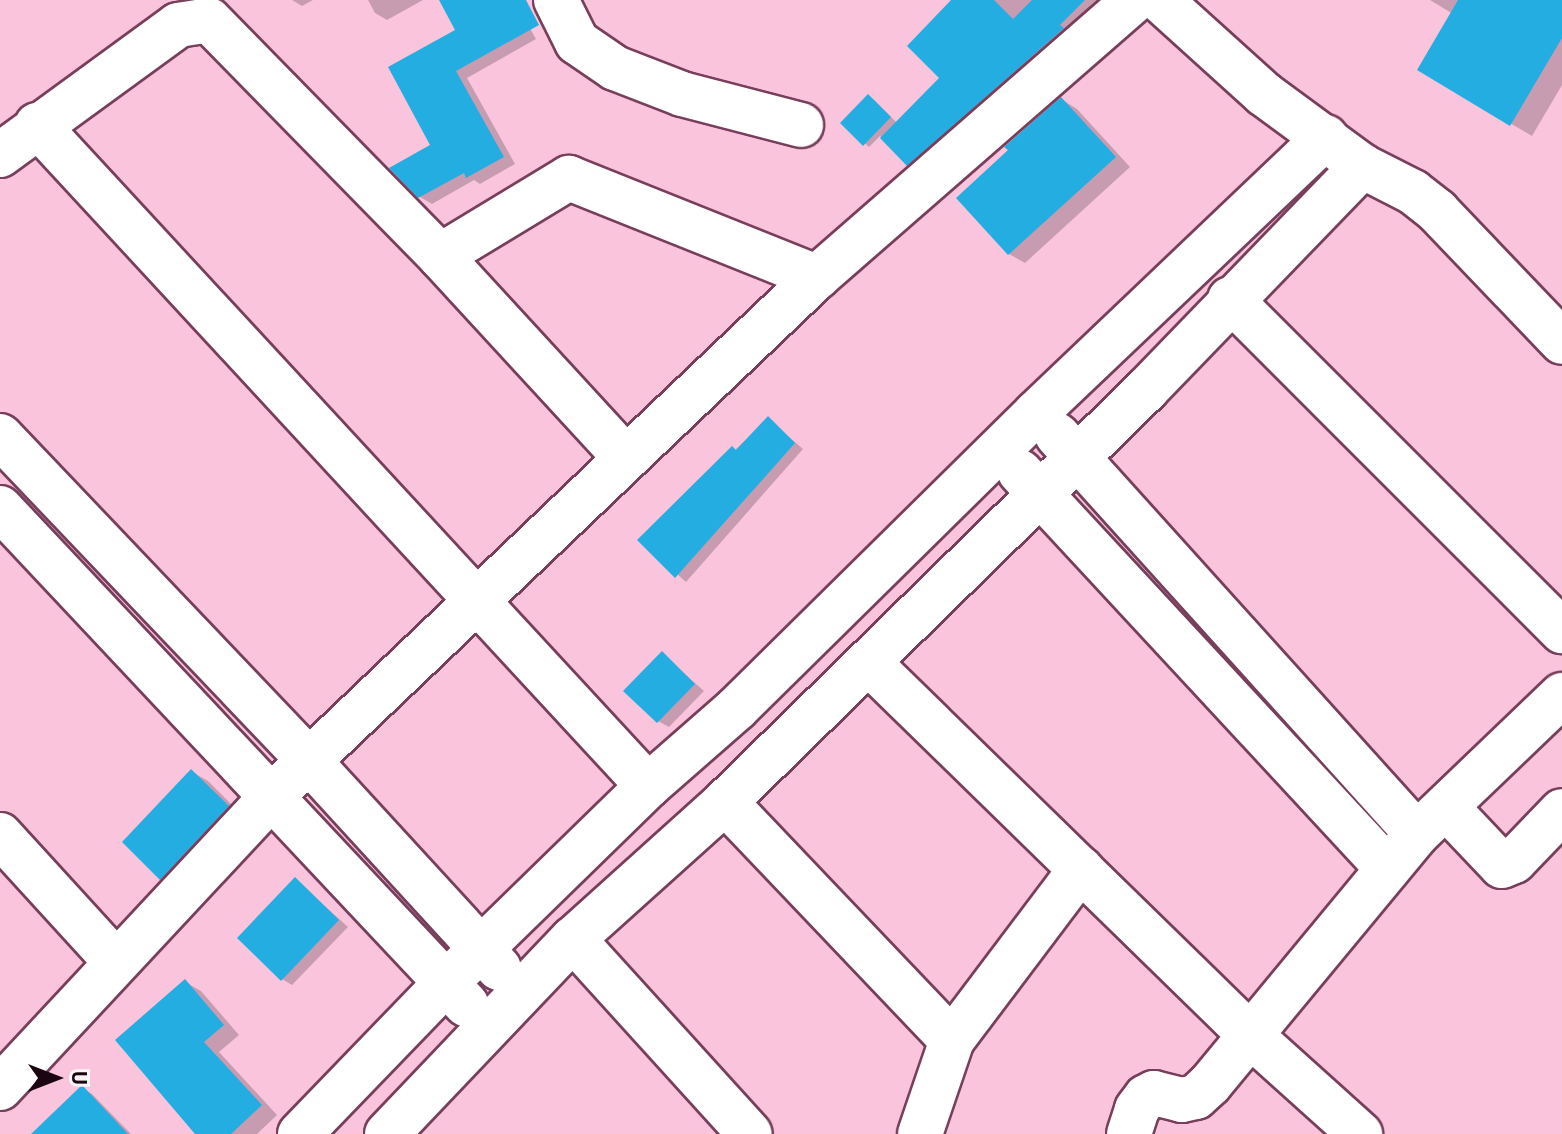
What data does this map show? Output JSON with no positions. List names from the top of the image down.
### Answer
{
  "north": "right"
}
